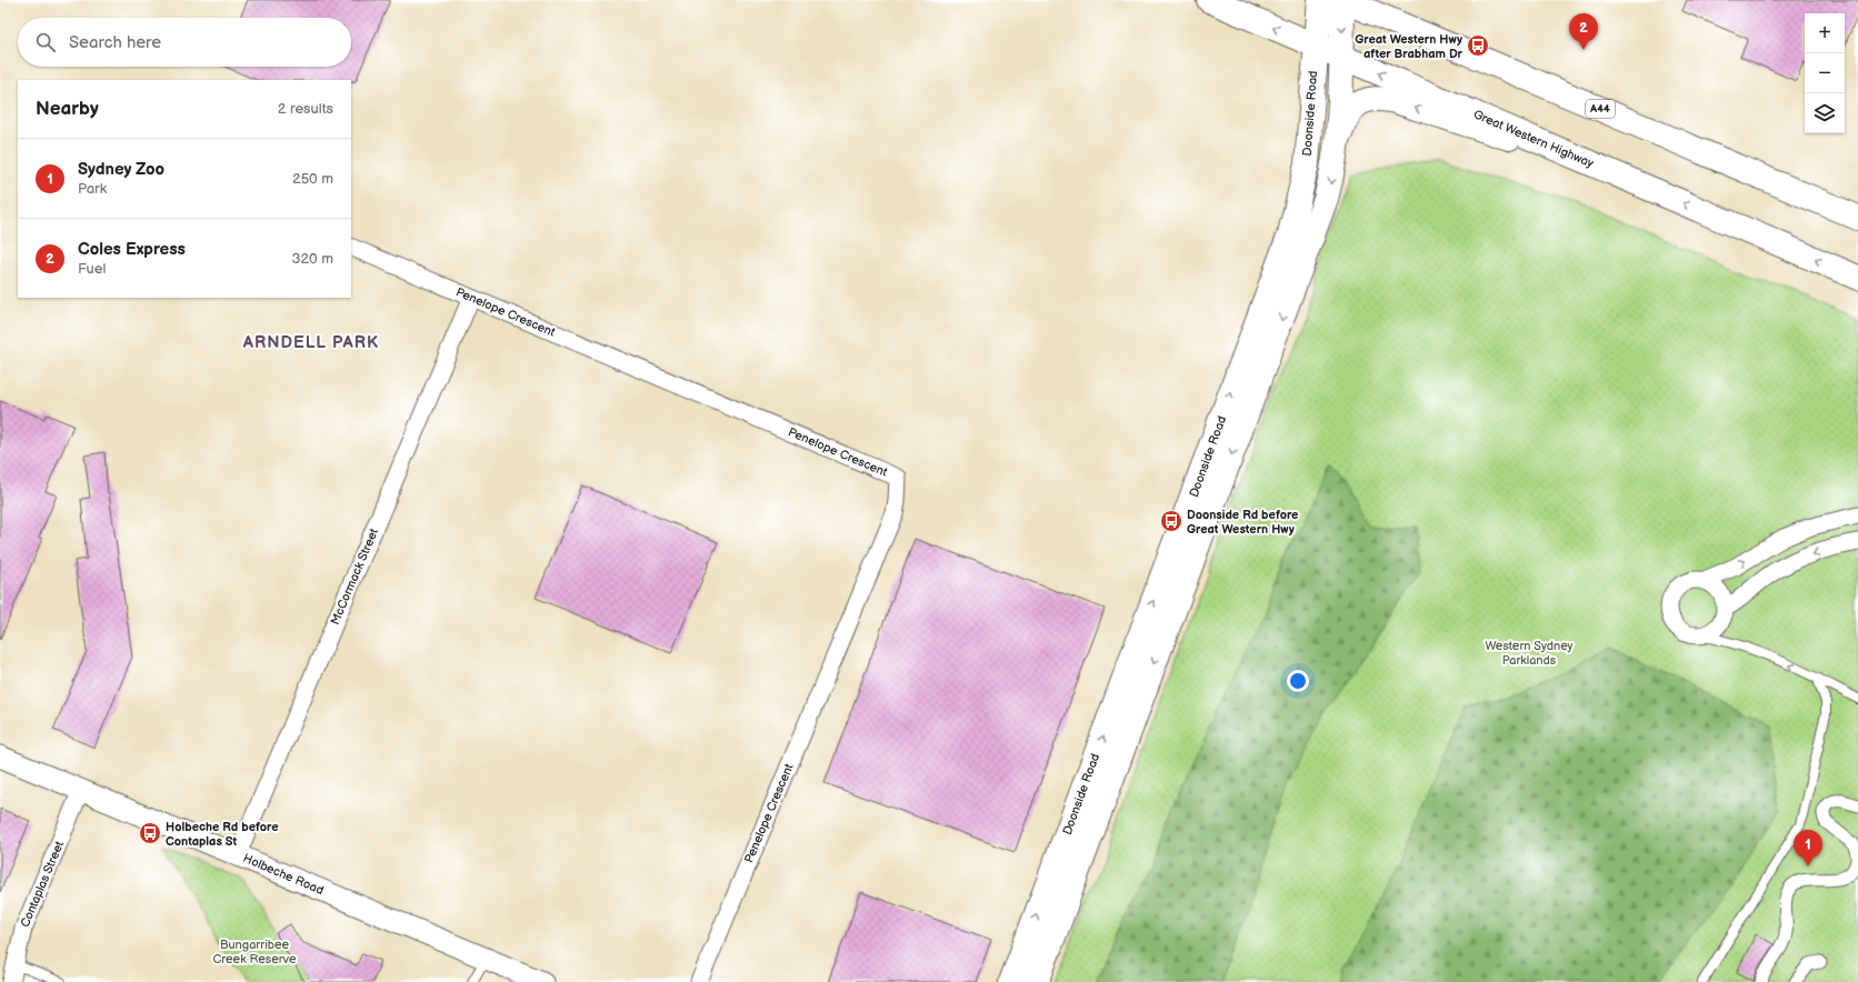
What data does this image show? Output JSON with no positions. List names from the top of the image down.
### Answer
{
  "streets": {
    "main road": ["A44", "Doonside Road", "Great Western Highway"],
    "street": [
      "Penelope Crescent",
      "McCormack Street",
      "Holbeche Road",
      "Contaplas Street"
    ]
  },
  "crossings": [
    ["A44", "Doonside Road"],
    ["Doonside Road", "Great Western Highway"],
    ["Penelope Crescent", "McCormack Street"],
    ["McCormack Street", "Holbeche Road"],
    ["Holbeche Road", "Contaplas Street"]
  ],
  "districts": ["ARNDELL PARK"],
  "parks": ["Western Sydney Parklands", "Bungarribee Creek Reserve"],
  "places": {
    "bus stop": ["Great Western Hwy after Brabham Dr", "Doonside Rd before Great Western Hwy", "Holbeche Rd before Contaplas St"]
  },
  "page": {
    "map_buttons": ["+", "−"],
    "pins": ["2", "1"],
    "search": "Search here",
    "heading": ["Nearby", "2 results"],
    "list": [
      {
        "mark": "1",
        "name": "Sydney Zoo",
        "note": "Park",
        "value": "250 m"
      },
      {
        "mark": "2",
        "name": "Coles Express",
        "note": "Fuel",
        "value": "320 m"
      }
    ]
  }
}
